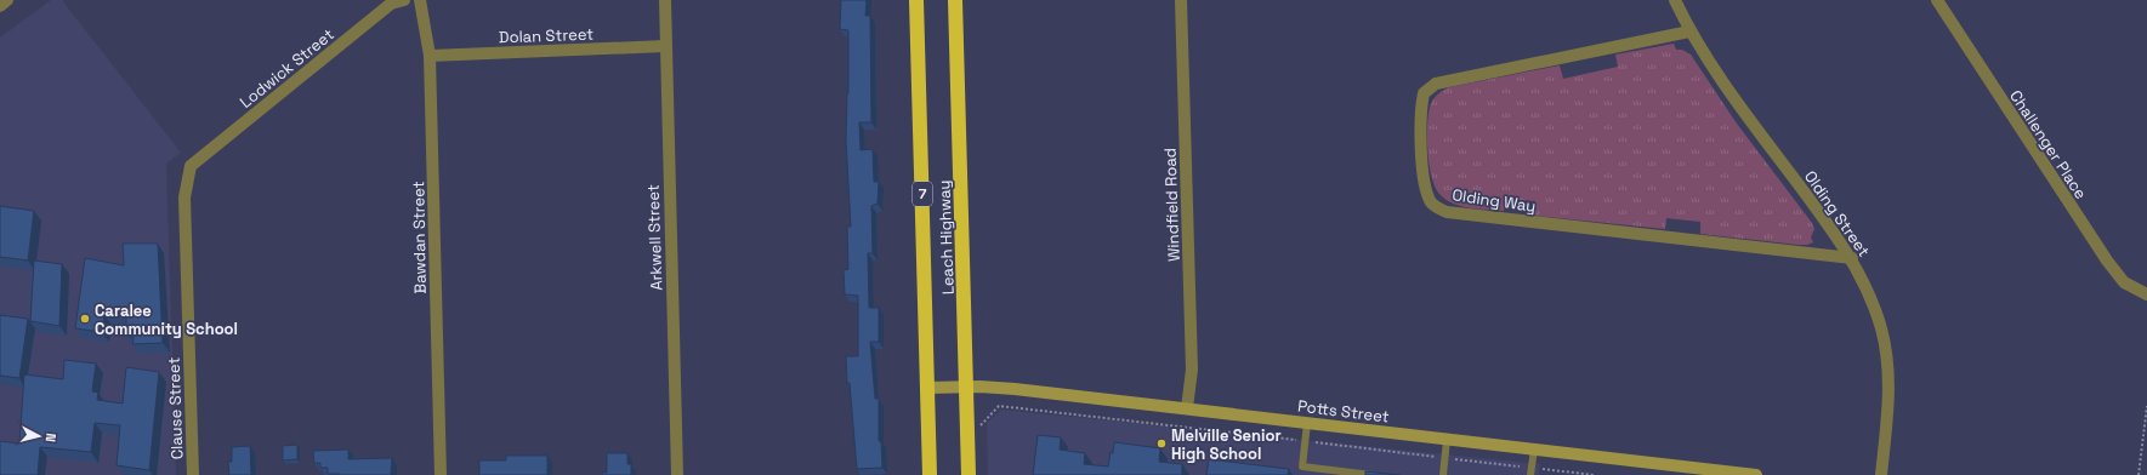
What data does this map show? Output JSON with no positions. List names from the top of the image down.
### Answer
{
  "streets": {
    "highway": ["7", "Leach Highway"],
    "street": [
      "Dolan Street",
      "Lodwick Street",
      "Challenger Place",
      "Olding Way",
      "Windfield Road",
      "Olding Street",
      "Bawdan Street",
      "Arkwell Street",
      "Clause Street",
      "Potts Street"
    ]
  },
  "crossings": [
    ["Dolan Street", "Bawdan Street"],
    ["Dolan Street", "Arkwell Street"],
    ["Lodwick Street", "Clause Street"],
    ["Olding Way", "Olding Street"],
    ["Windfield Road", "Potts Street"],
    ["Leach Highway", "Potts Street"]
  ],
  "places": ["Caralee Community School", "Melville Senior High School"],
  "north": "right"
}
